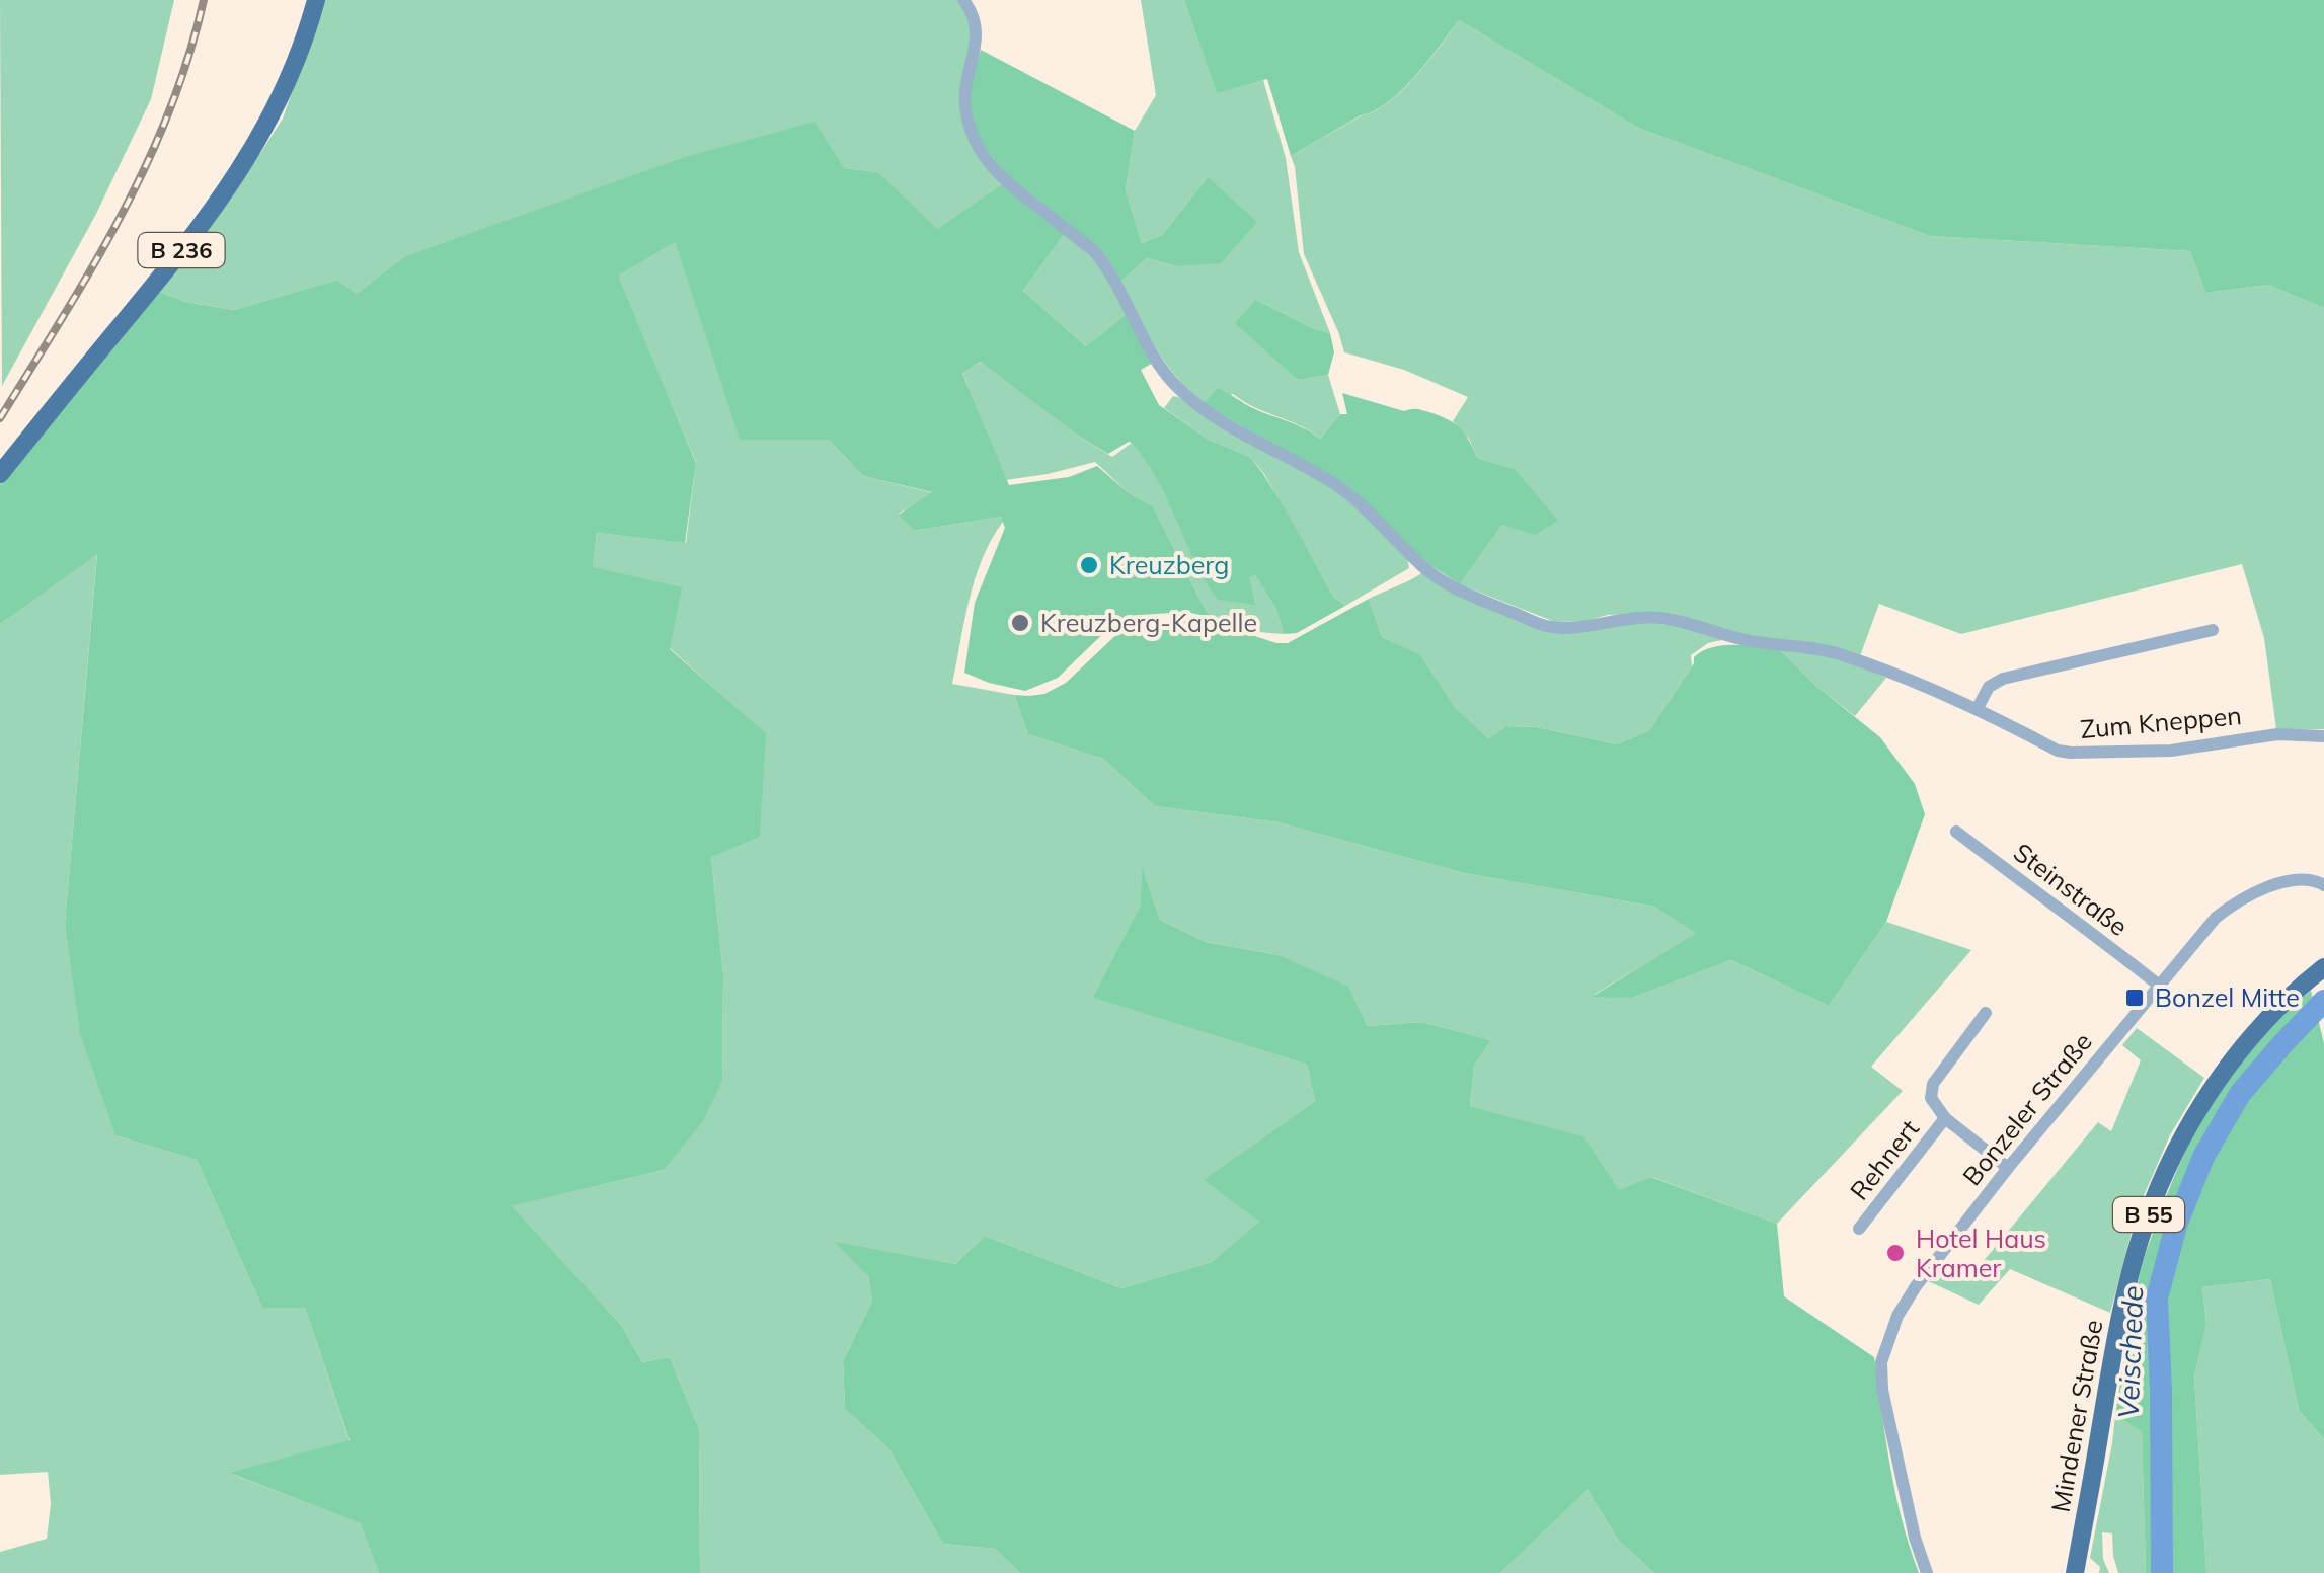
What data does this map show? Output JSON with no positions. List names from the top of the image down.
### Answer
{
  "streets": {
    "main road": ["B 236", "B 55", "Mindener Straße"],
    "street": [
      "Zum Kneppen",
      "Steinstraße",
      "Bonzeler Straße",
      "Rehnert"
    ]
  },
  "crossings": [
    ["Steinstraße", "Bonzeler Straße"]
  ],
  "water": ["Veischede"],
  "places": {
    "other": ["Kreuzberg", "Kreuzberg-Kapelle", "Hotel Haus Kramer"],
    "transit": ["Bonzel Mitte"]
  }
}
